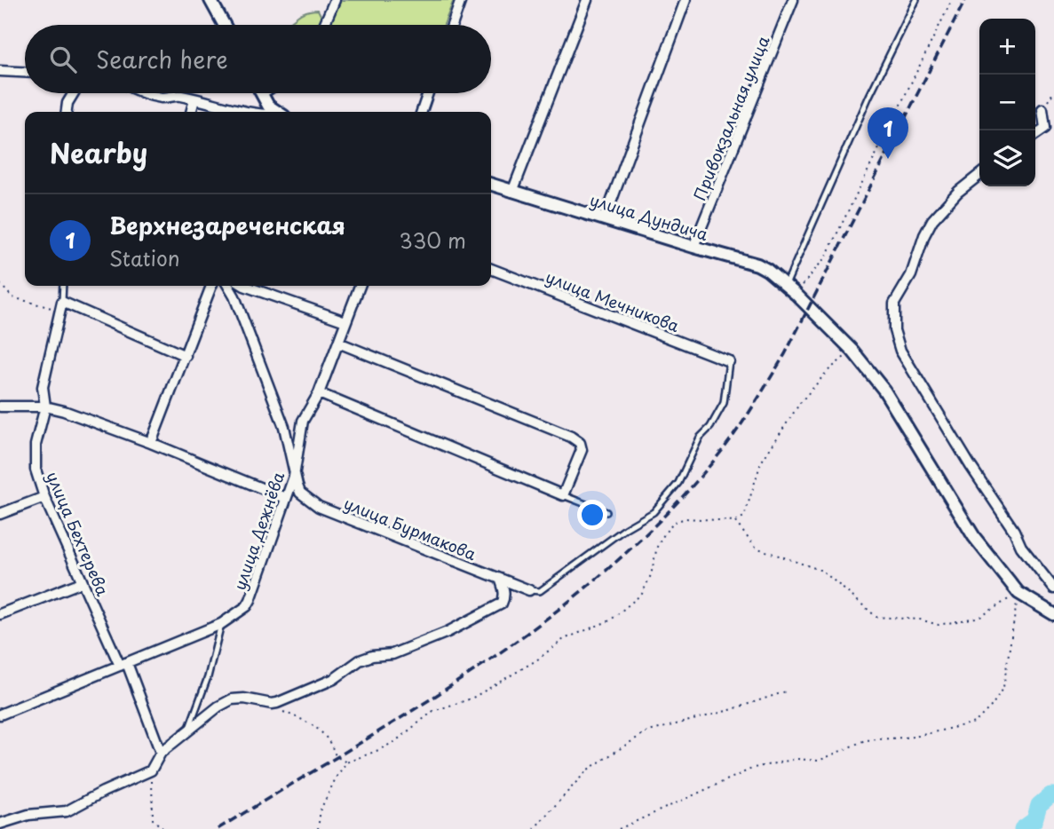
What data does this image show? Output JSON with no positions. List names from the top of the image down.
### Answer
{
  "streets": {
    "street": [
      "Привокзальная улица",
      "улица Дундича",
      "улица Мечникова",
      "улица Бурмакова",
      "улица Дежнёва",
      "улица Бехтерева"
    ]
  },
  "crossings": [
    ["Привокзальная улица", "улица Дундича"],
    ["улица Бурмакова", "улица Дежнёва"],
    ["улица Дежнёва", "улица Бехтерева"]
  ],
  "page": {
    "map_buttons": ["+", "−"],
    "search": "Search here",
    "pins": "1",
    "heading": "Nearby",
    "list": [
      {
        "mark": "1",
        "name": "Верхнезареченская",
        "note": "Station",
        "value": "330 m"
      }
    ]
  }
}
